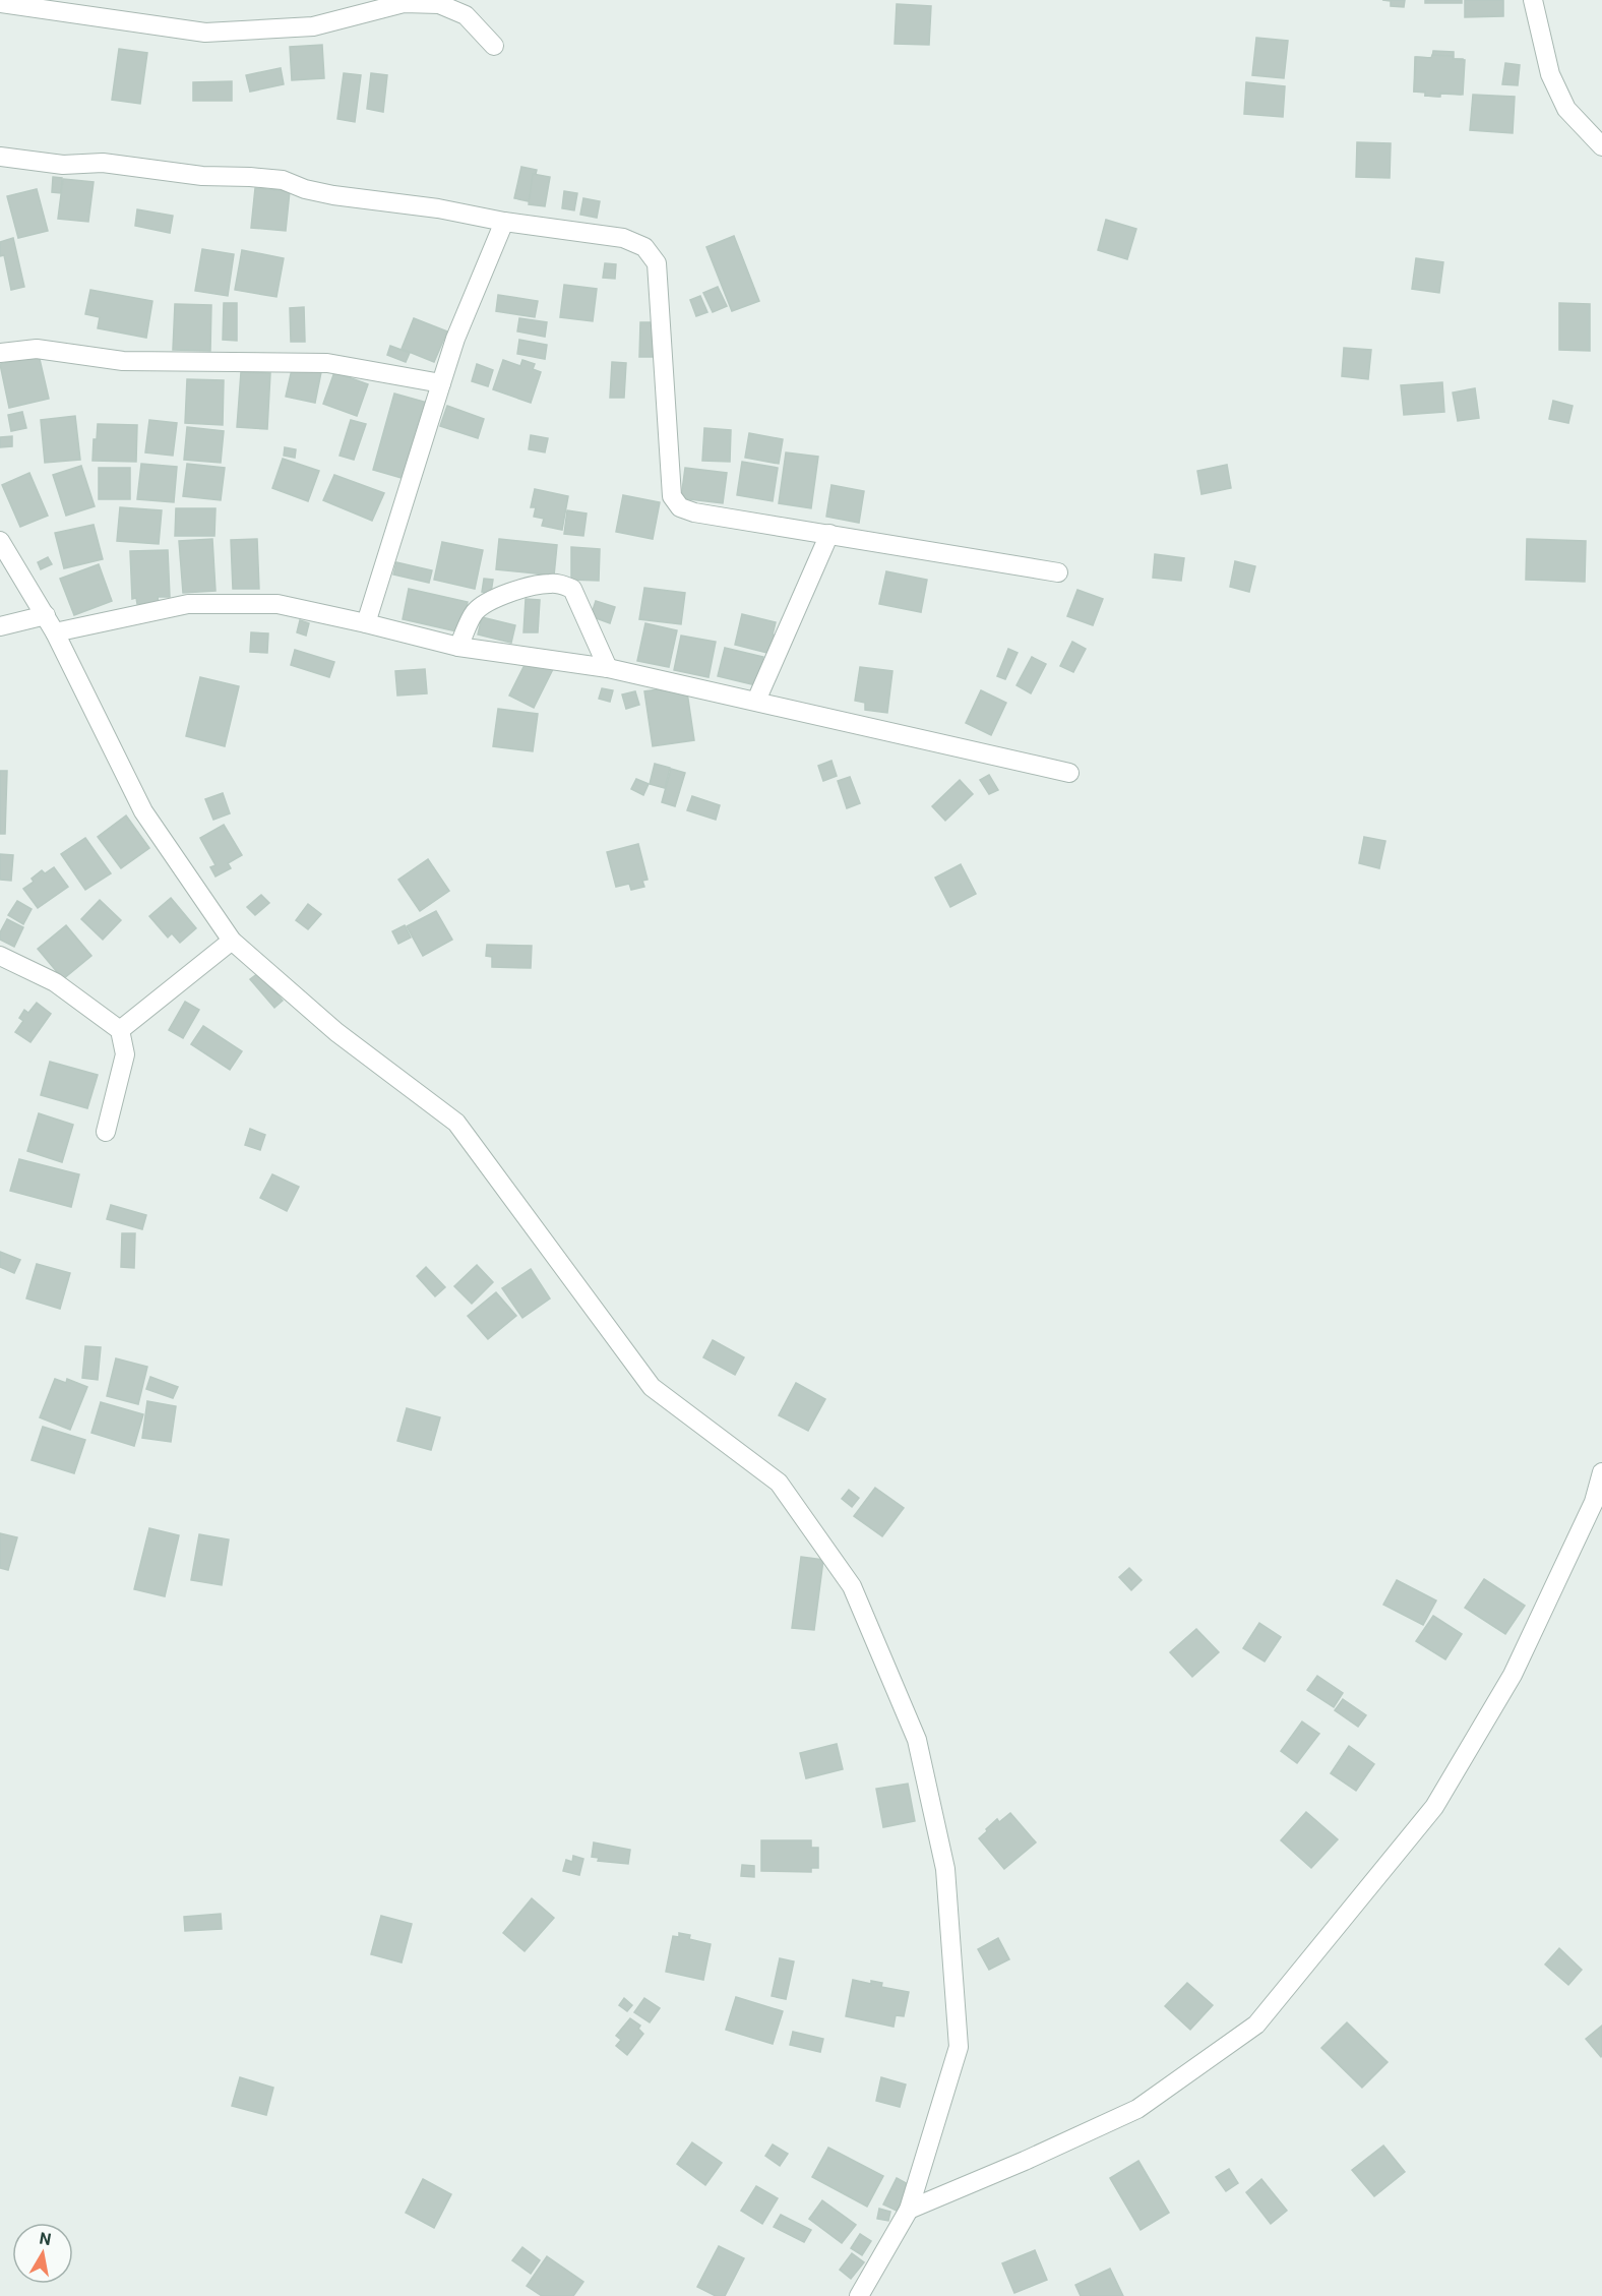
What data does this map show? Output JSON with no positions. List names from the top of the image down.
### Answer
{
  "north": "top"
}
